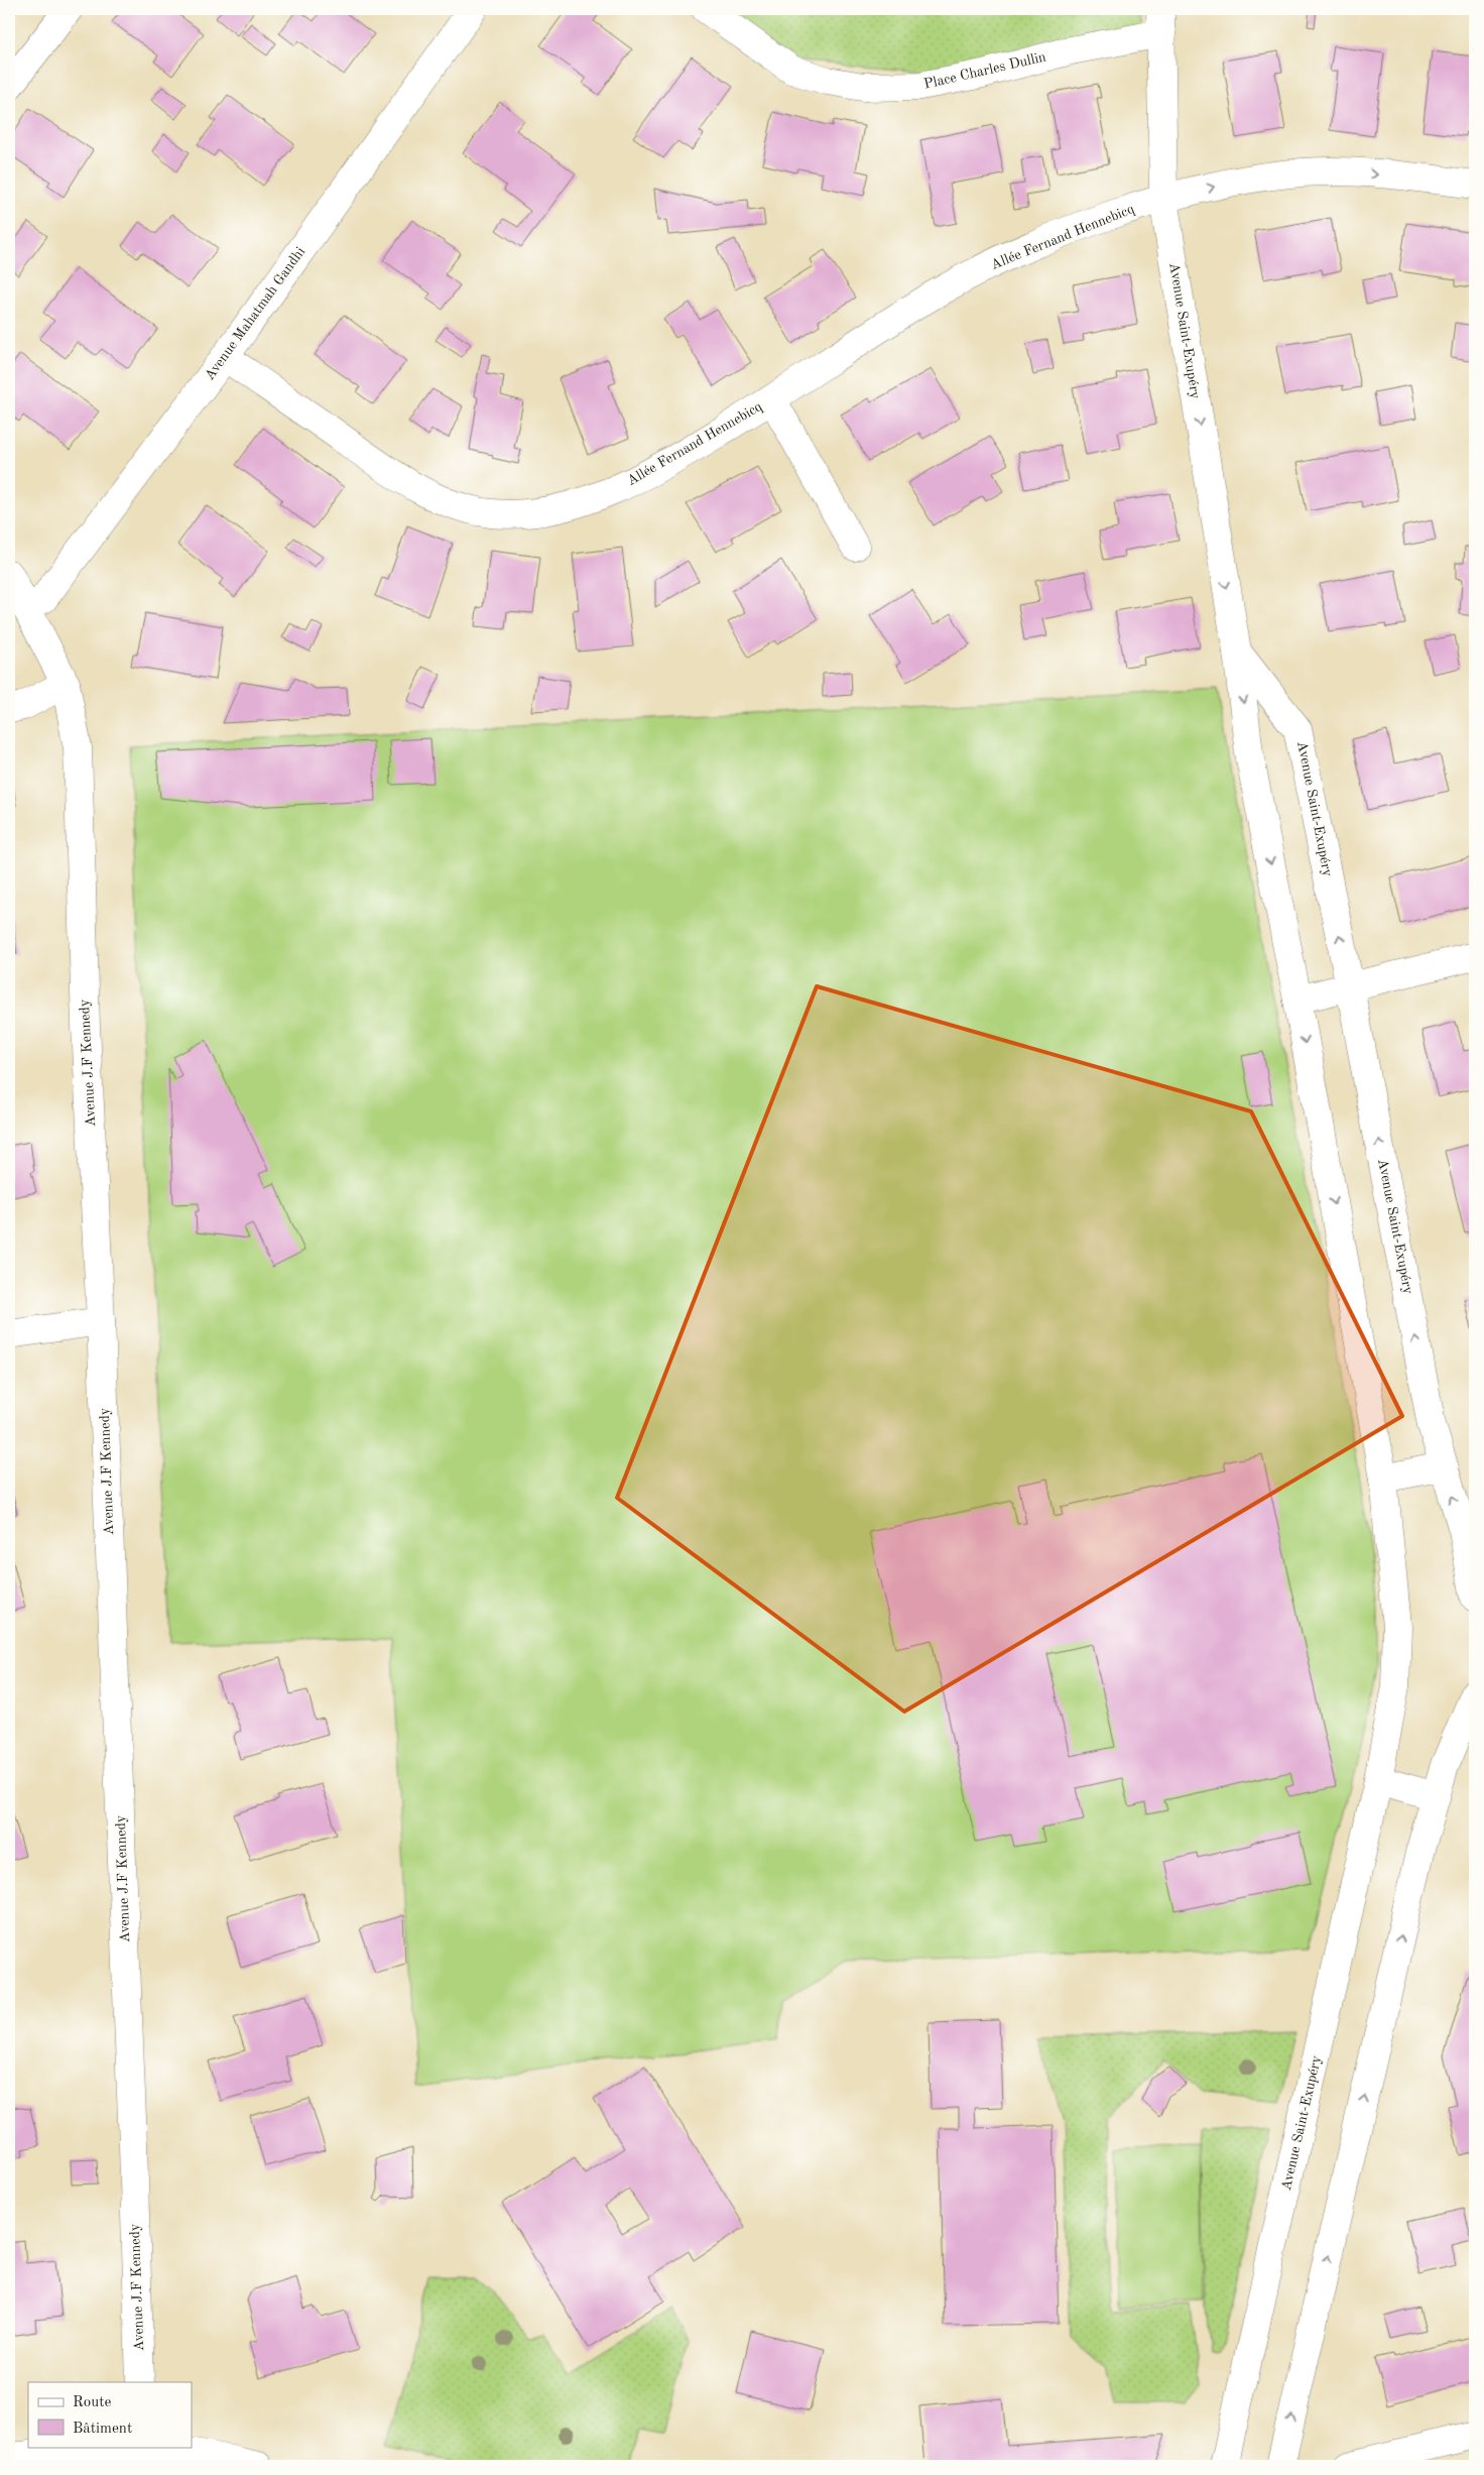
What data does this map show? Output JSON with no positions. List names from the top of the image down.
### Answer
{
  "streets": {
    "street": [
      "Place Charles Dullin",
      "Allée Fernand Hennebicq",
      "Avenue Mahatmah Gandhi",
      "Avenue Saint-Exupéry",
      "Avenue J.F Kennedy"
    ]
  },
  "crossings": [
    ["Place Charles Dullin", "Avenue Saint-Exupéry"],
    ["Allée Fernand Hennebicq", "Avenue Mahatmah Gandhi"],
    ["Allée Fernand Hennebicq", "Avenue Saint-Exupéry"],
    ["Avenue Mahatmah Gandhi", "Avenue J.F Kennedy"]
  ],
  "legend": ["Route", "Bâtiment"]
}
